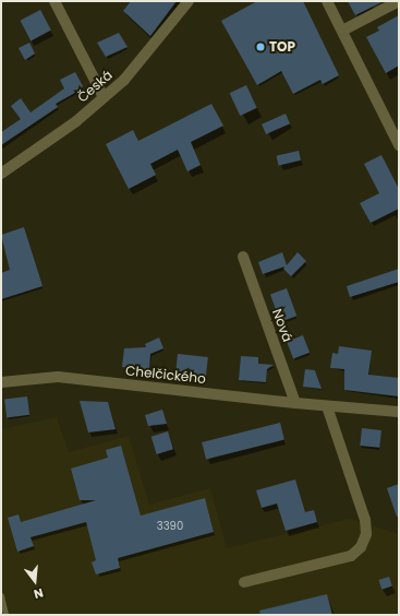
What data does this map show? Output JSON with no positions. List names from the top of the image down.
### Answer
{
  "streets": {
    "street": ["Česká", "Nová", "Chelčického"]
  },
  "crossings": [
    ["Nová", "Chelčického"]
  ],
  "places": ["TOP"],
  "house_numbers": ["3390"],
  "north": "bottom"
}
